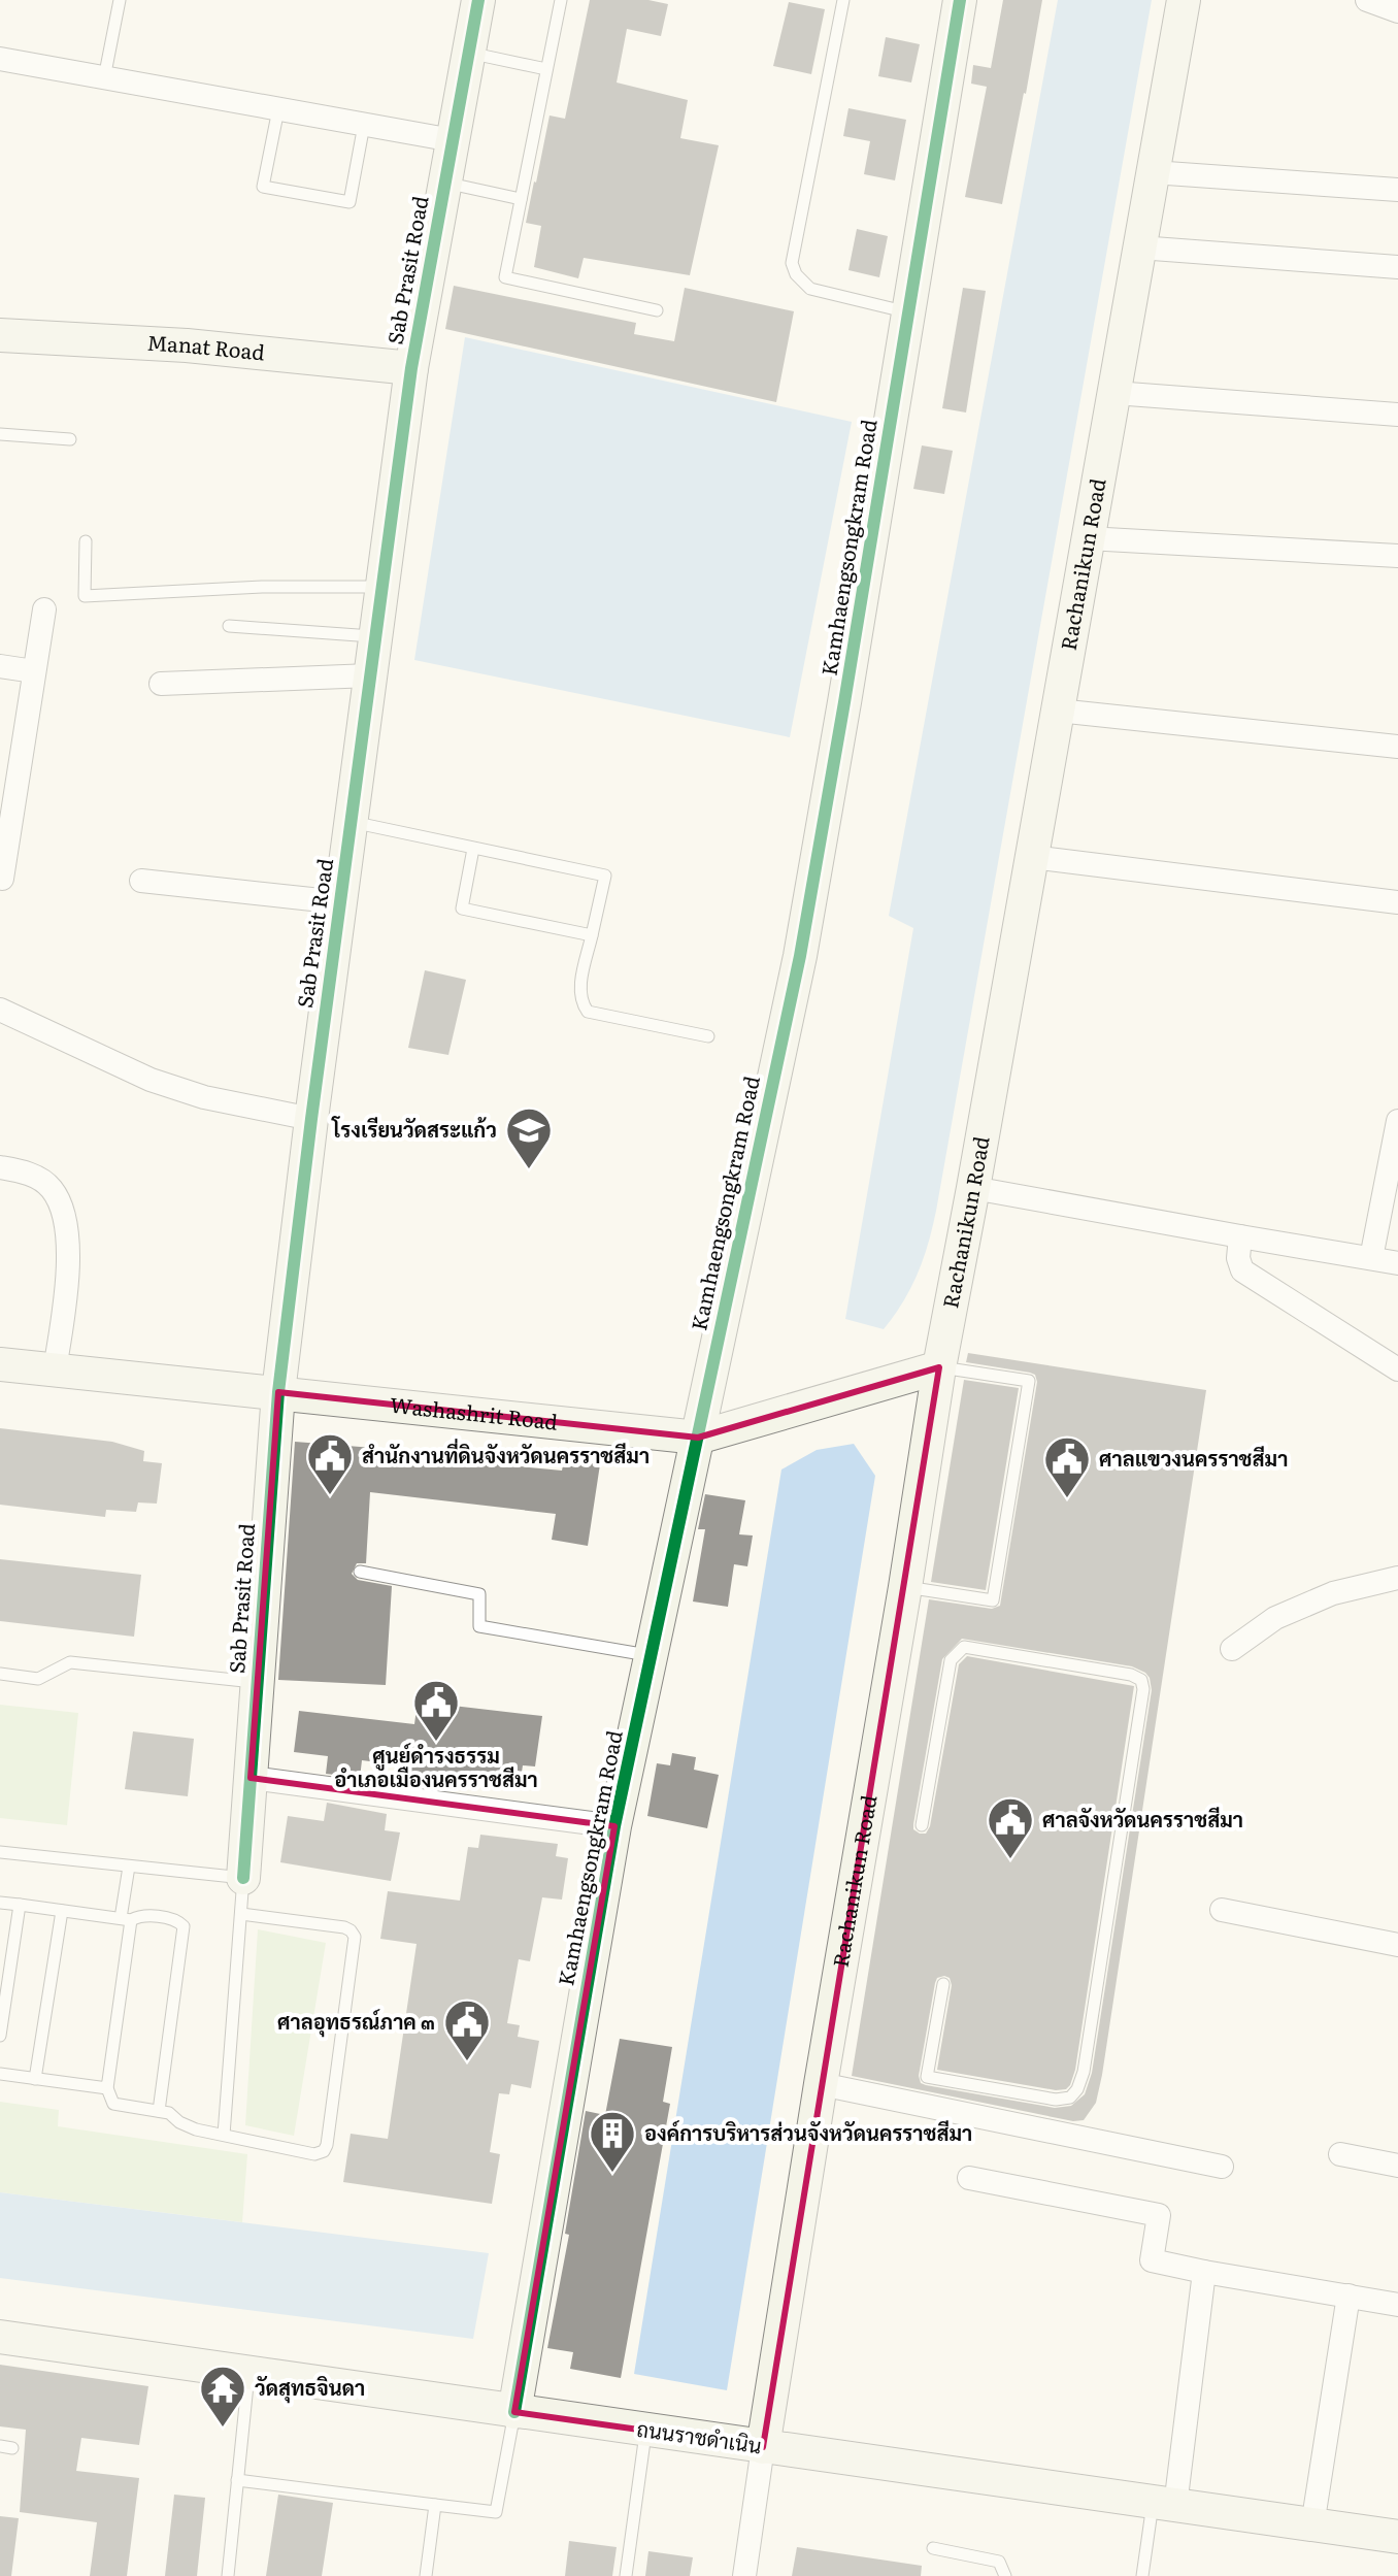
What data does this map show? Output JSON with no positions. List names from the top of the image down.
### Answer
{
  "streets": {
    "street": [
      "Sab Prasit Road",
      "Manat Road",
      "Kamhaengsongkram Road",
      "Rachanikun Road",
      "Washashrit Road",
      "ถนนราชดำเนิน"
    ]
  },
  "crossings": [
    ["Sab Prasit Road", "Manat Road"],
    ["Sab Prasit Road", "Washashrit Road"],
    ["Kamhaengsongkram Road", "Washashrit Road"],
    ["Kamhaengsongkram Road", "ถนนราชดำเนิน"],
    ["Rachanikun Road", "Washashrit Road"],
    ["Rachanikun Road", "ถนนราชดำเนิน"]
  ],
  "places": {
    "school or university": ["โรงเรียนวัดสระแก้ว"],
    "public building": [
      "สำนักงานที่ดินจังหวัดนครราชสีมา",
      "ศาลแขวงนครราชสีมา",
      "ศูนย์ดำรงธรรม อำเภอเมืองนครราชสีมา",
      "ศาลจังหวัดนครราชสีมา",
      "ศาลอุทธรณ์ภาค ๓"
    ],
    "building": ["องค์การบริหารส่วนจังหวัดนครราชสีมา"],
    "temple": ["วัดสุทธจินดา"]
  }
}
